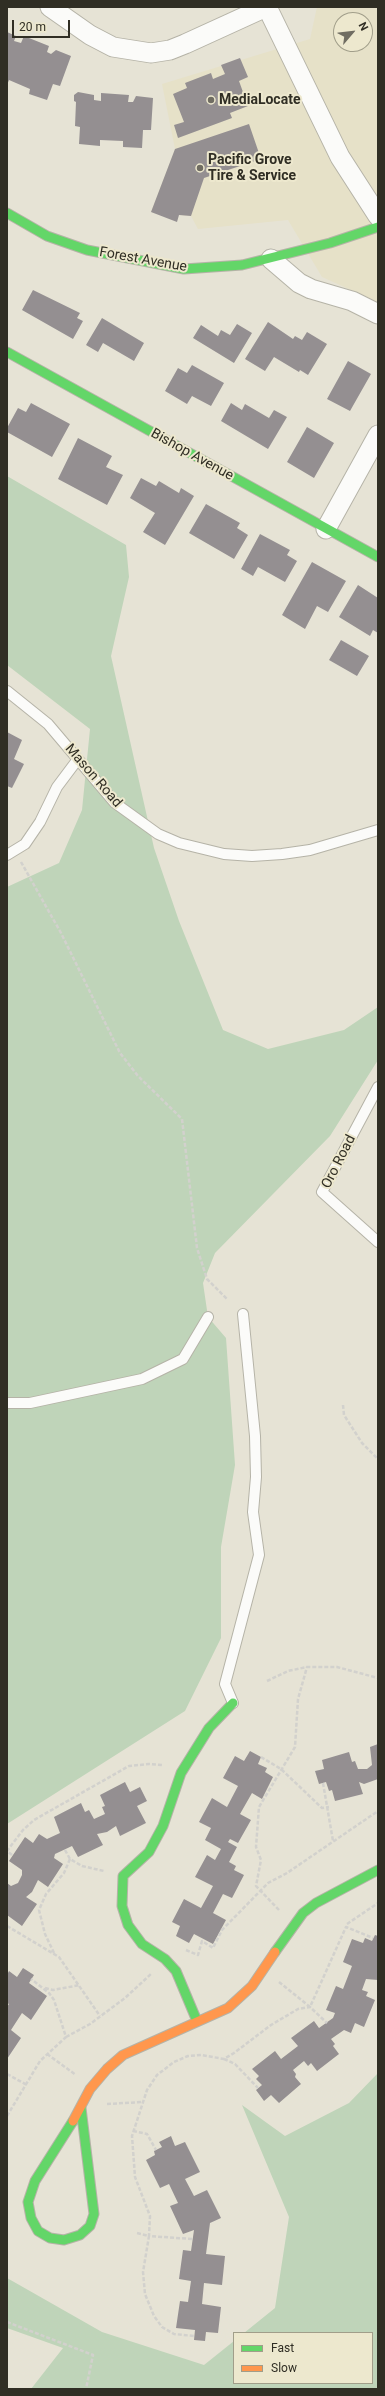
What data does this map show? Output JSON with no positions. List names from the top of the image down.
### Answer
{
  "streets": {
    "street": ["Forest Avenue", "Bishop Avenue"],
    "lane": ["Mason Road", "Oro Road"]
  },
  "places": ["MediaLocate", "Pacific Grove Tire & Service"],
  "legend": ["Fast", "Slow"],
  "scale_bar": "20 m",
  "north": "top right"
}
